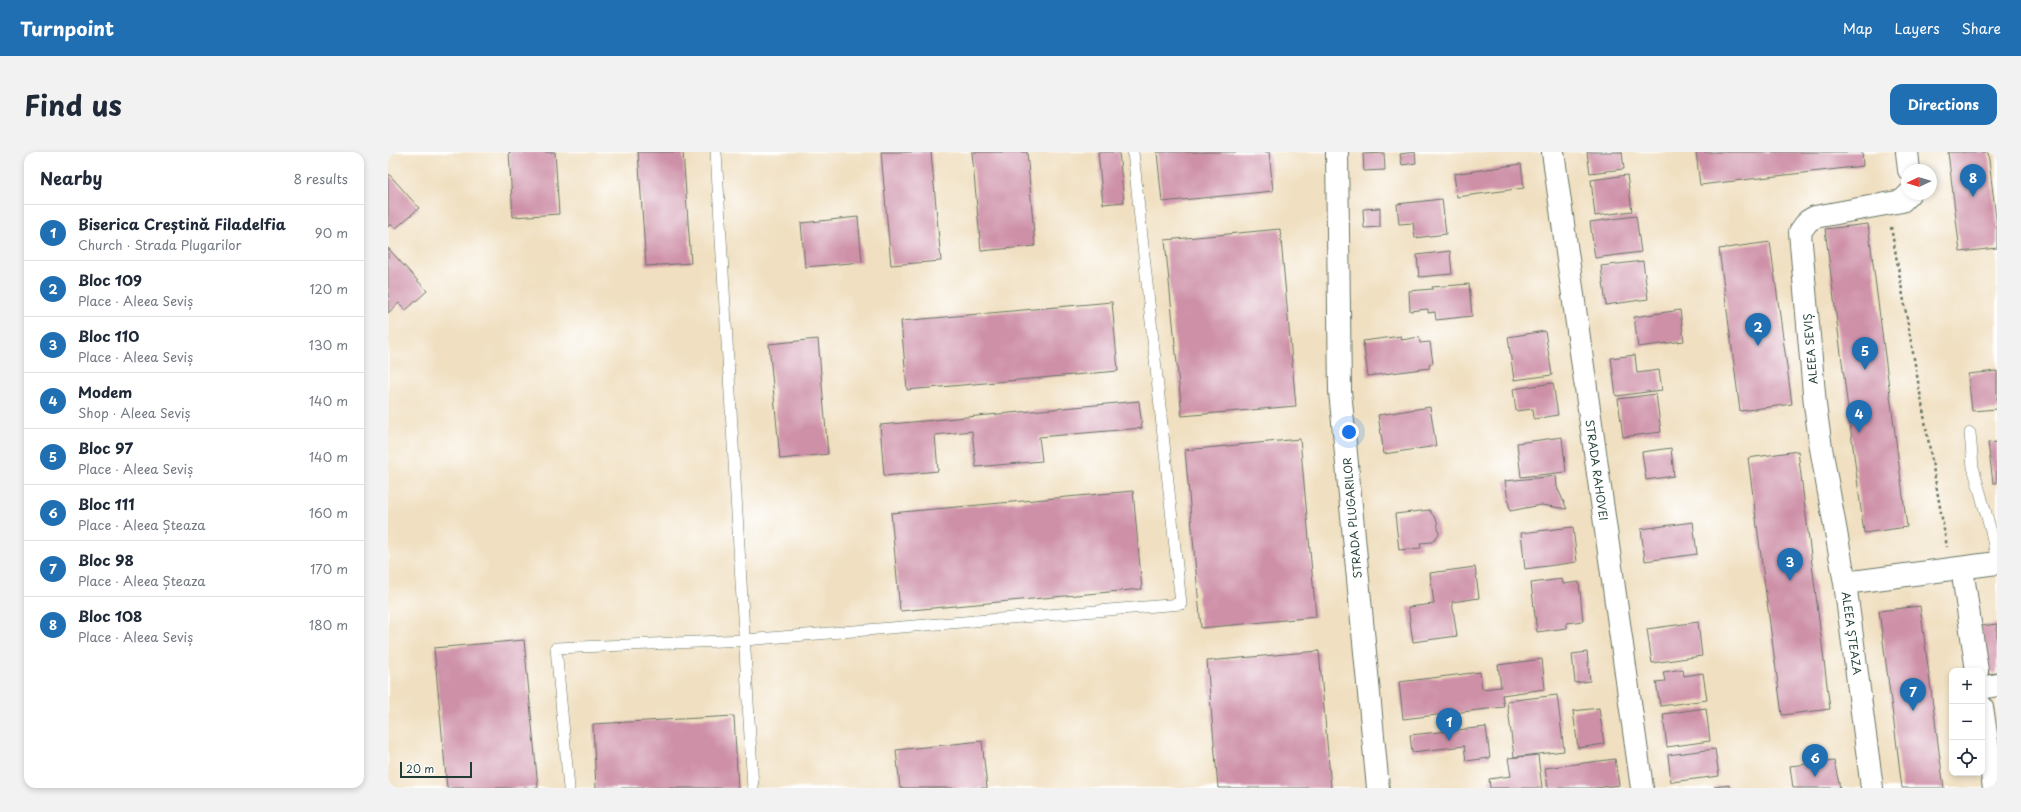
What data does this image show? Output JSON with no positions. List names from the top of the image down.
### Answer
{
  "streets": {
    "street": [
      "ALEEA SEVIȘ",
      "STRADA RAHOVEI",
      "STRADA PLUGARILOR",
      "ALEEA ȘTEAZA"
    ]
  },
  "crossings": [
    ["ALEEA SEVIȘ", "ALEEA ȘTEAZA"]
  ],
  "scale_bar": "20 m",
  "north": "left",
  "page": {
    "header": "Turnpoint",
    "nav": ["Map", "Layers", "Share"],
    "title": "Find us",
    "buttons": "Directions",
    "heading": ["Nearby", "8 results"],
    "pins": [
      "8",
      "2",
      "5",
      "4",
      "3",
      "7",
      "1",
      "6"
    ],
    "list": [
      {
        "mark": "1",
        "name": "Biserica Creștină Filadelfia",
        "note": "Church · Strada Plugarilor",
        "value": "90 m"
      },
      {
        "mark": "2",
        "name": "Bloc 109",
        "note": "Place · Aleea Seviș",
        "value": "120 m"
      },
      {
        "mark": "3",
        "name": "Bloc 110",
        "note": "Place · Aleea Seviș",
        "value": "130 m"
      },
      {
        "mark": "4",
        "name": "Modem",
        "note": "Shop · Aleea Seviș",
        "value": "140 m"
      },
      {
        "mark": "5",
        "name": "Bloc 97",
        "note": "Place · Aleea Seviș",
        "value": "140 m"
      },
      {
        "mark": "6",
        "name": "Bloc 111",
        "note": "Place · Aleea Șteaza",
        "value": "160 m"
      },
      {
        "mark": "7",
        "name": "Bloc 98",
        "note": "Place · Aleea Șteaza",
        "value": "170 m"
      },
      {
        "mark": "8",
        "name": "Bloc 108",
        "note": "Place · Aleea Seviș",
        "value": "180 m"
      }
    ],
    "map_buttons": ["+", "−"],
    "scale": "20 m"
  }
}
